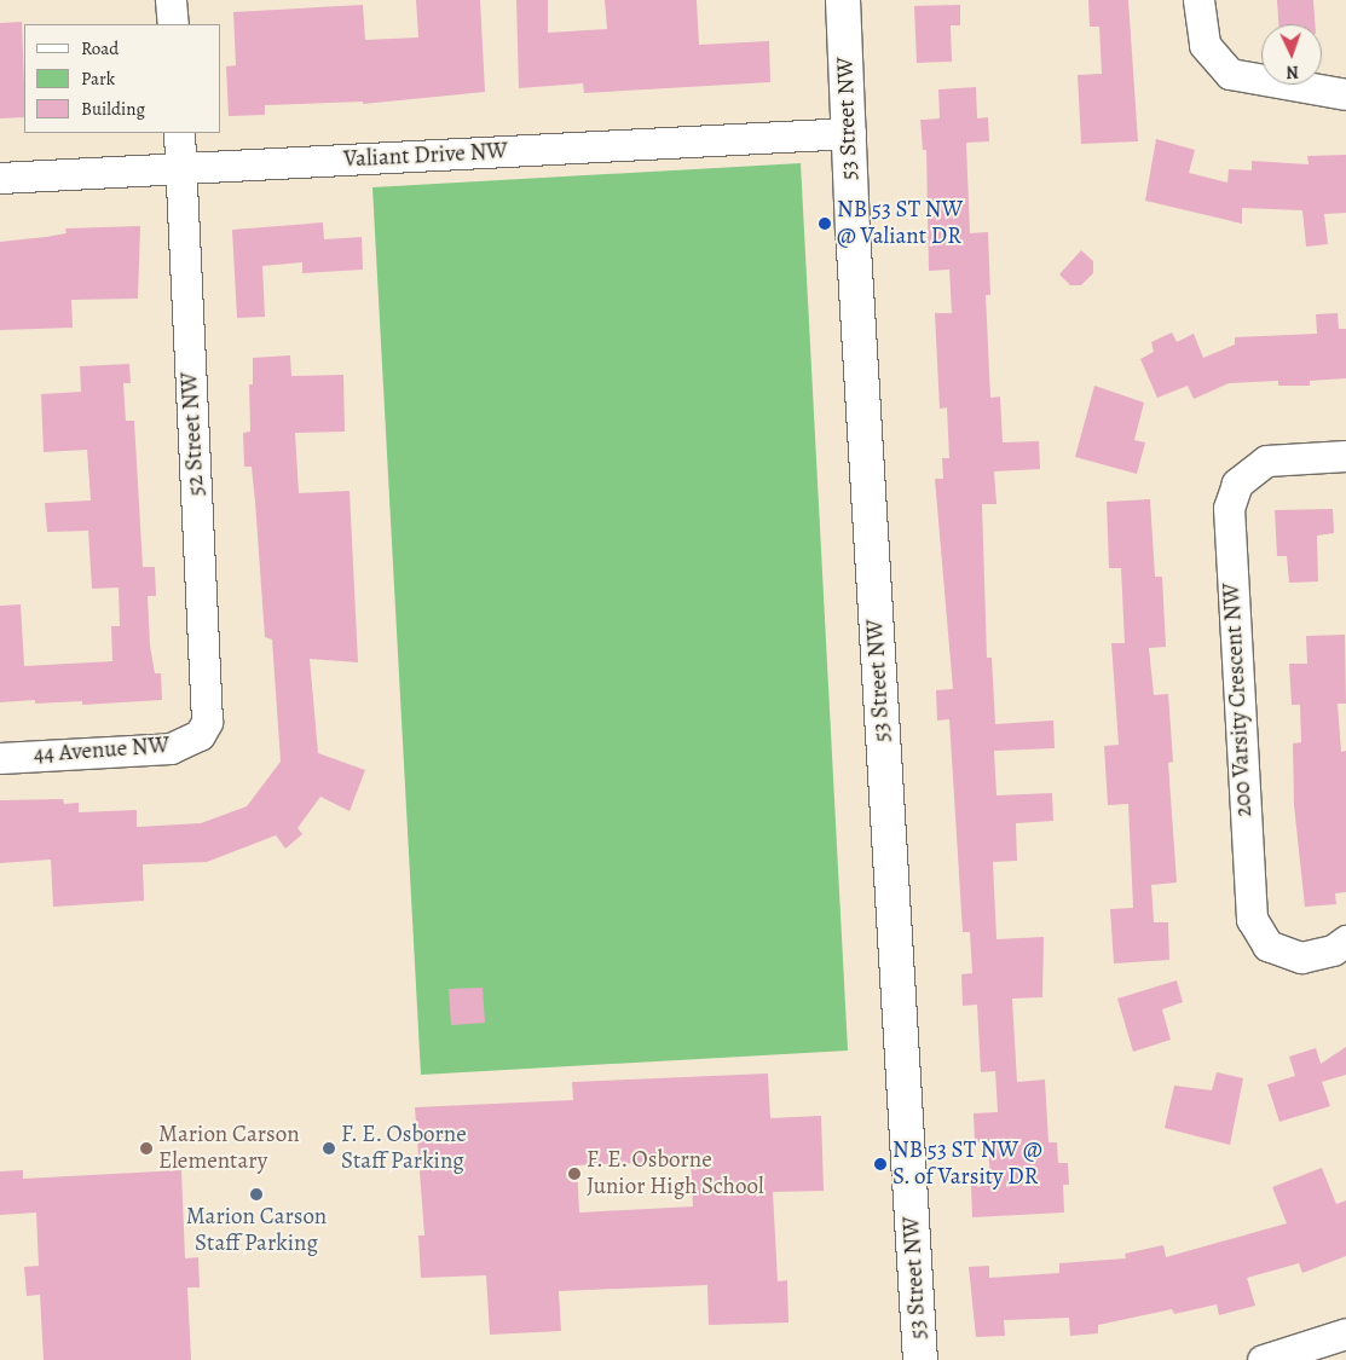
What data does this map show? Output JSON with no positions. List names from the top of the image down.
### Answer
{
  "streets": {
    "street": [
      "53 Street NW",
      "Valiant Drive NW",
      "52 Street NW",
      "200 Varsity Crescent NW",
      "44 Avenue NW"
    ]
  },
  "crossings": [
    ["53 Street NW", "Valiant Drive NW"],
    ["Valiant Drive NW", "52 Street NW"],
    ["52 Street NW", "44 Avenue NW"]
  ],
  "places": [
    "NB 53 ST NW @ Valiant DR",
    "Marion Carson Elementary",
    "F. E. Osborne Staff Parking",
    "NB 53 ST NW @ S. of Varsity DR",
    "F. E. Osborne Junior High School",
    "Marion Carson Staff Parking"
  ],
  "legend": ["Road", "Park", "Building"],
  "north": "bottom"
}
